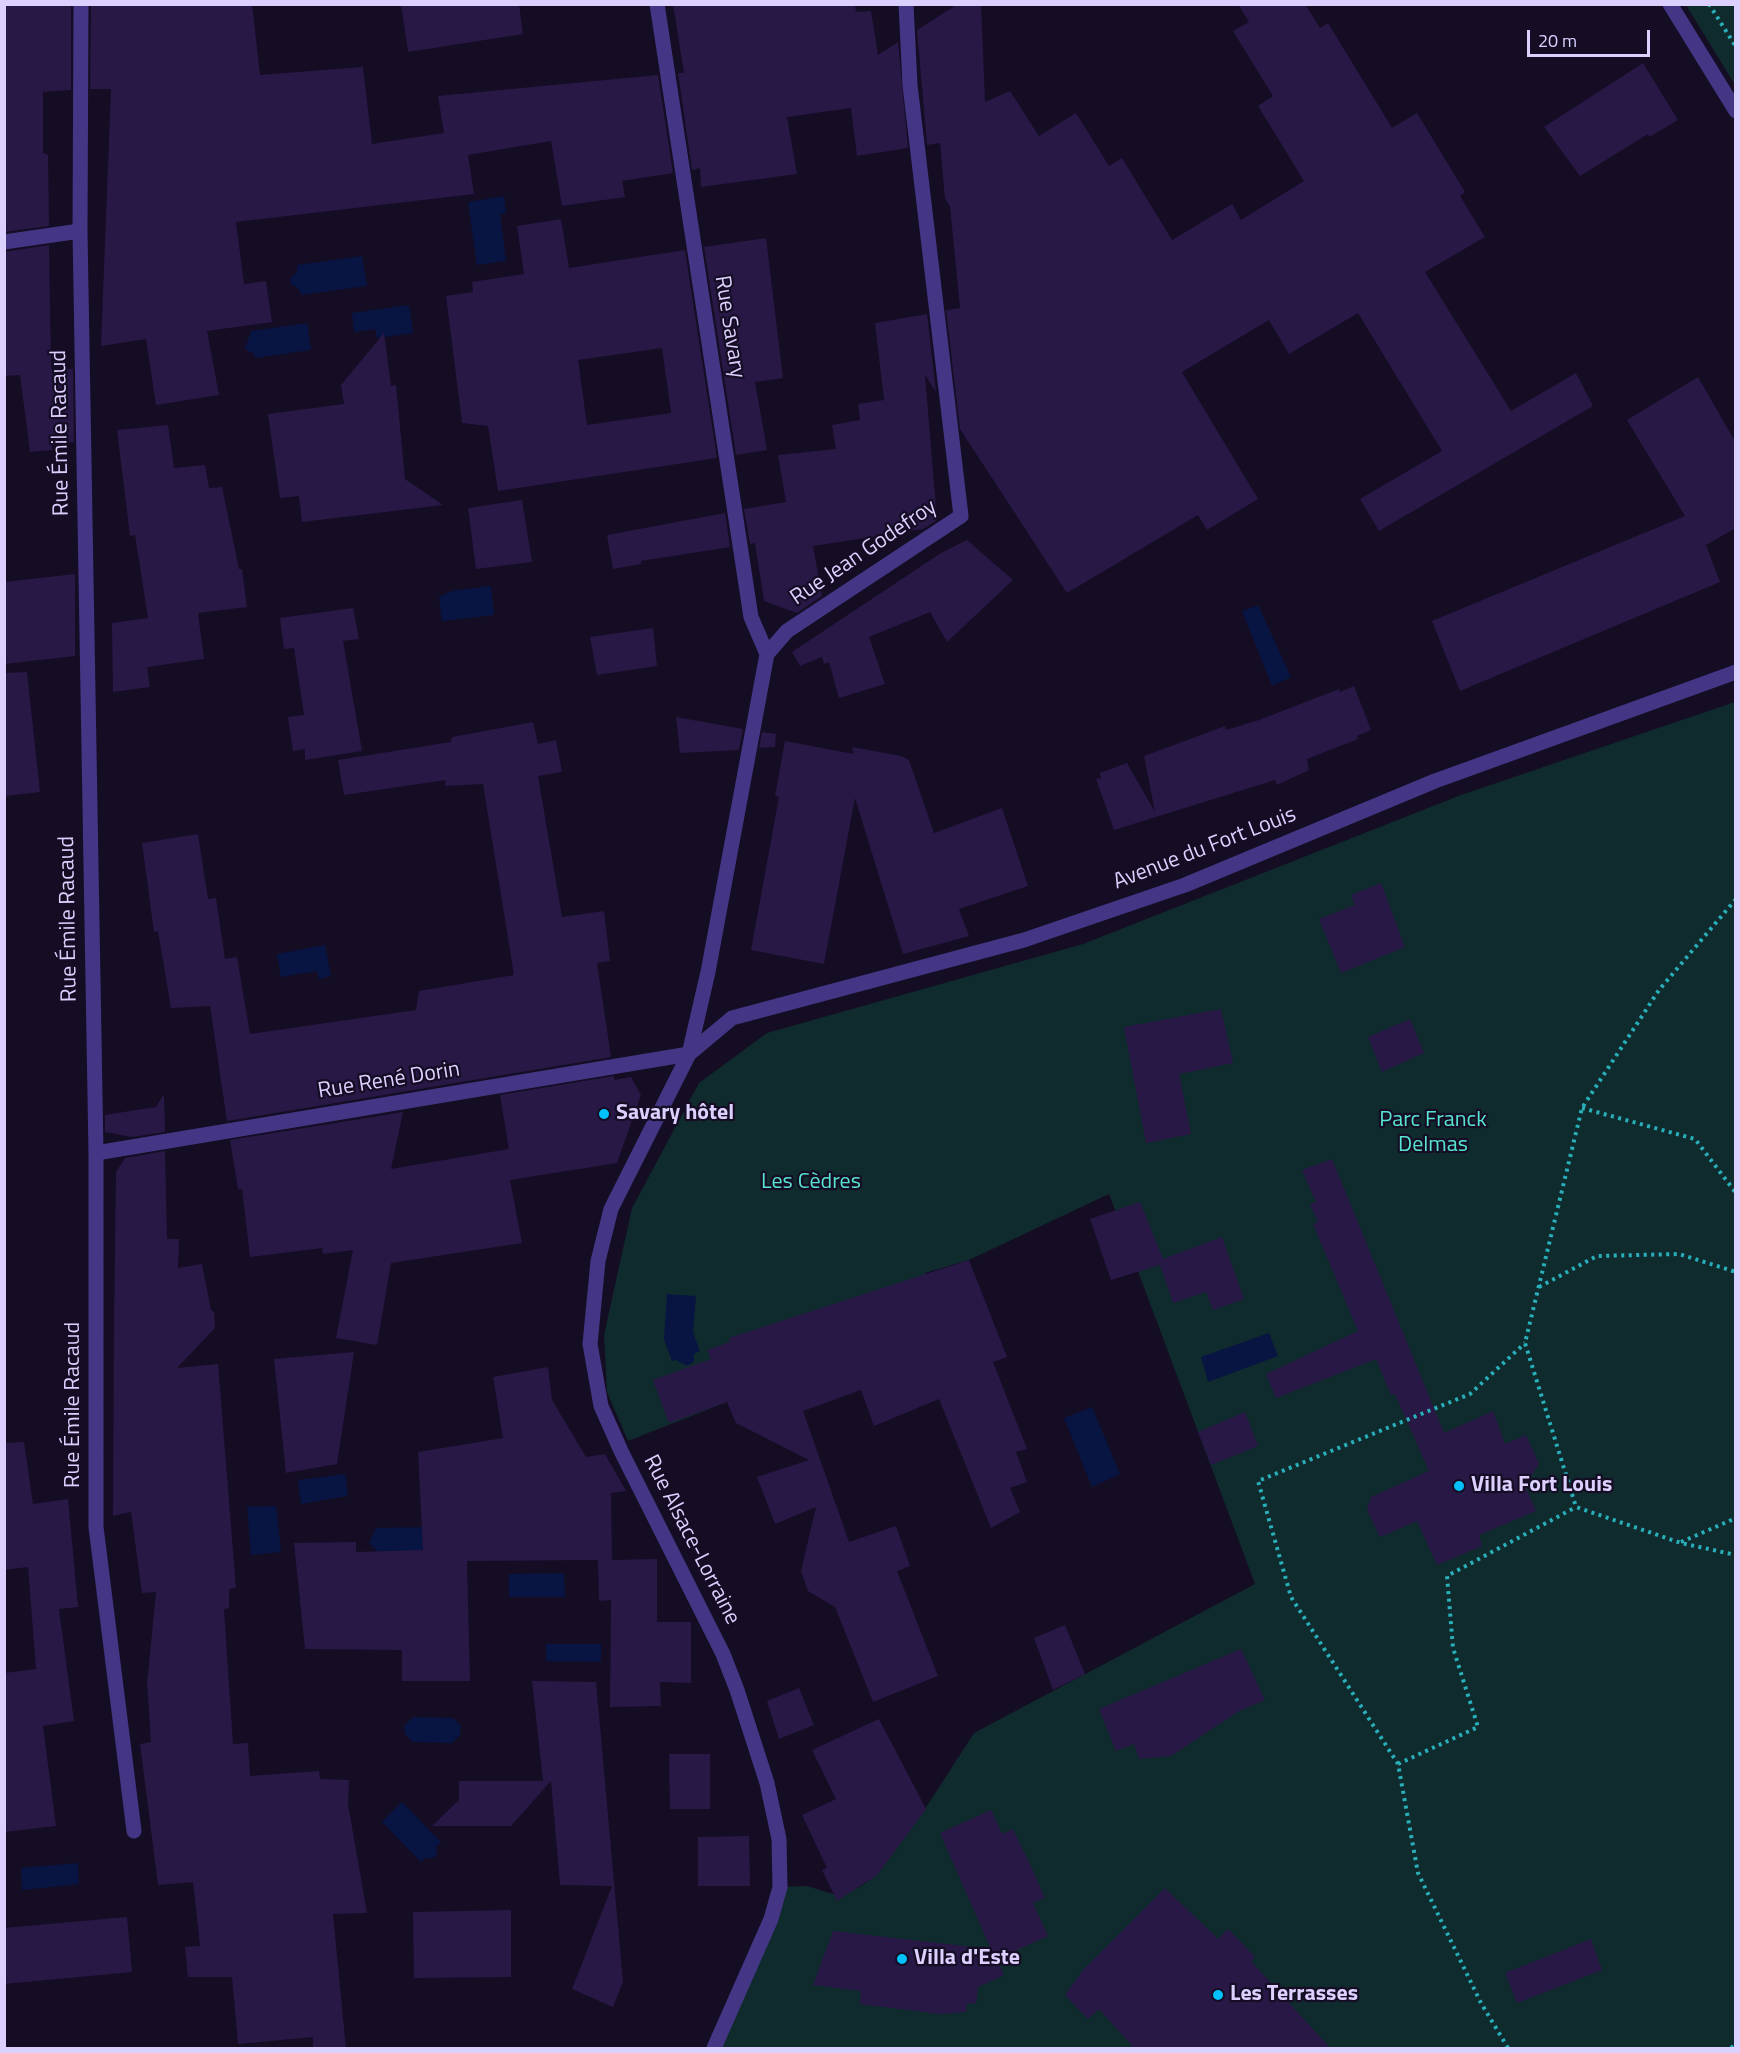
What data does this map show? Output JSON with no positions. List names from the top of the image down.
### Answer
{
  "streets": {
    "street": [
      "Rue Savary",
      "Rue Émile Racaud",
      "Rue Jean Godefroy",
      "Avenue du Fort Louis",
      "Rue René Dorin",
      "Rue Alsace-Lorraine"
    ]
  },
  "crossings": [
    ["Rue Savary", "Rue Jean Godefroy"],
    ["Rue Émile Racaud", "Rue René Dorin"],
    ["Avenue du Fort Louis", "Rue René Dorin"],
    ["Avenue du Fort Louis", "Rue Alsace-Lorraine"],
    ["Rue René Dorin", "Rue Alsace-Lorraine"]
  ],
  "parks": ["Parc Franck Delmas", "Les Cèdres"],
  "places": [
    "Savary hôtel",
    "Villa Fort Louis",
    "Villa d'Este",
    "Les Terrasses"
  ],
  "scale_bar": "20 m"
}
